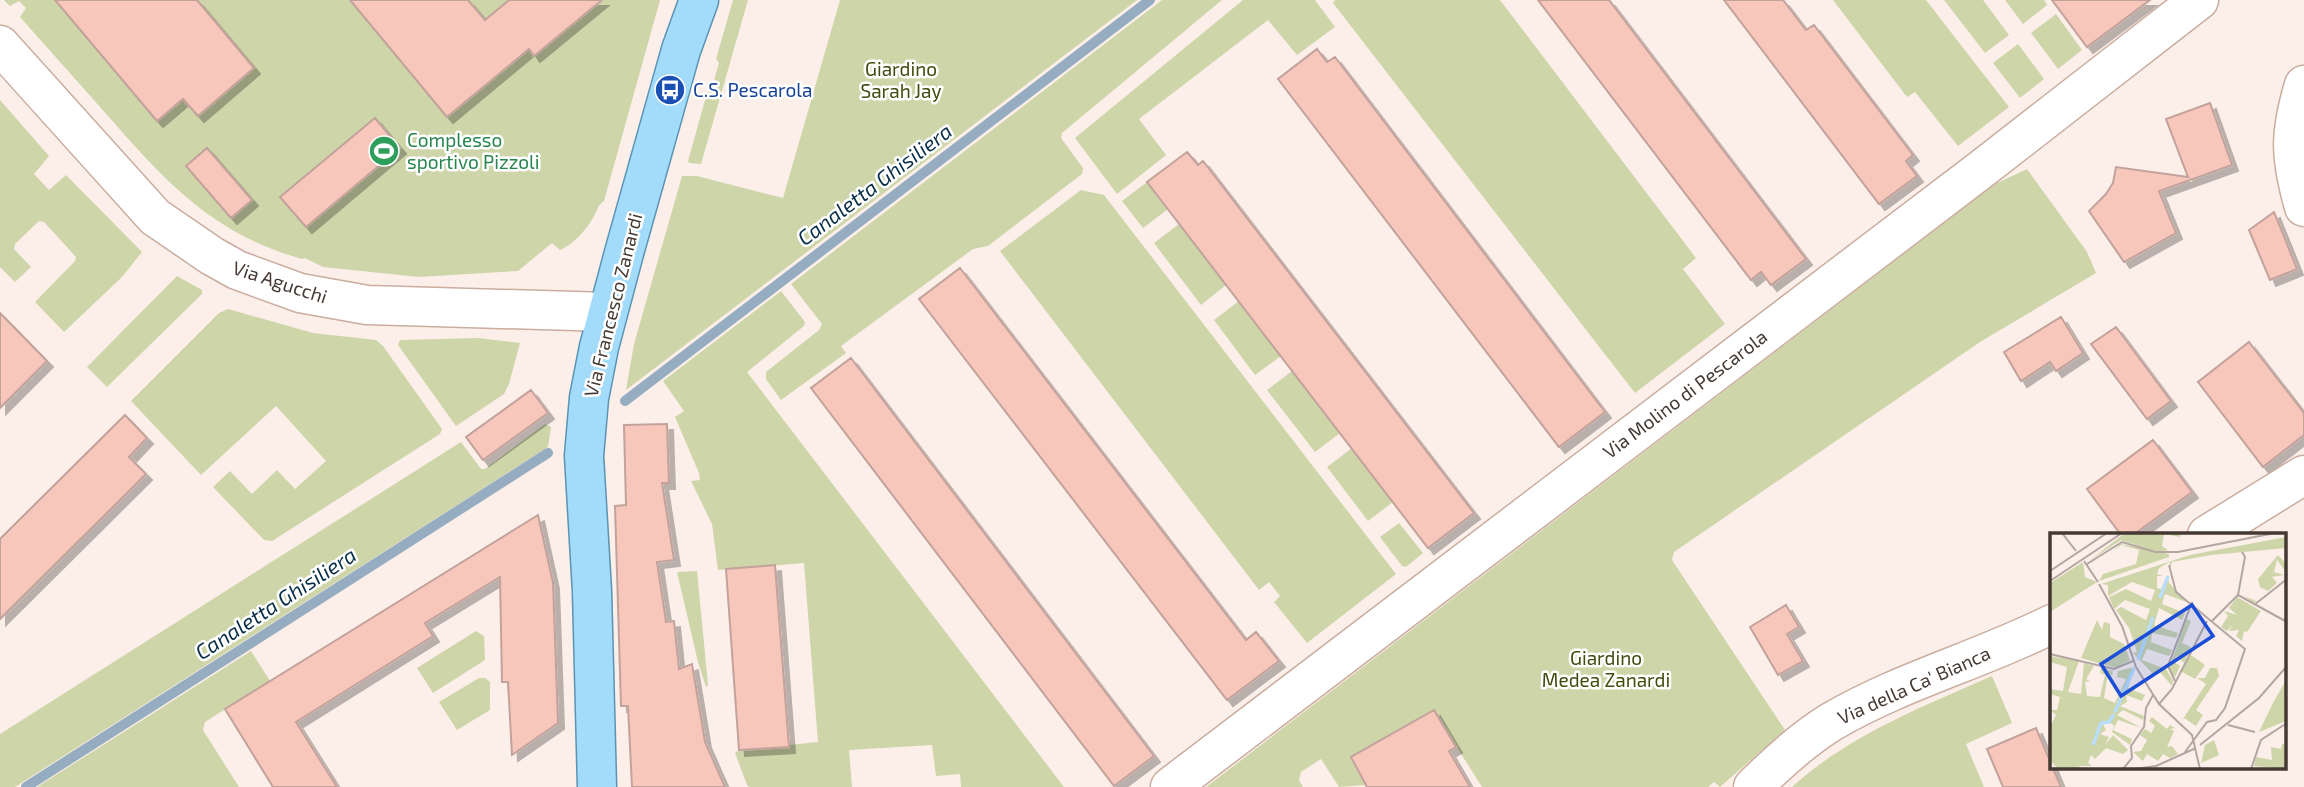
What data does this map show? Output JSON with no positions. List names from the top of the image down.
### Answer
{
  "streets": {
    "main road": ["Via Francesco Zanardi"],
    "street": ["Via Agucchi", "Via Molino di Pescarola", "Via della Ca' Bianca"]
  },
  "crossings": [
    ["Via Agucchi", "Via Francesco Zanardi"]
  ],
  "water": ["Canaletta Ghisiliera"],
  "parks": ["Giardino Sarah Jay", "Giardino Medea Zanardi"],
  "places": {
    "bus stop": ["C.S. Pescarola"],
    "sports": ["Complesso sportivo Pizzoli"]
  }
}
